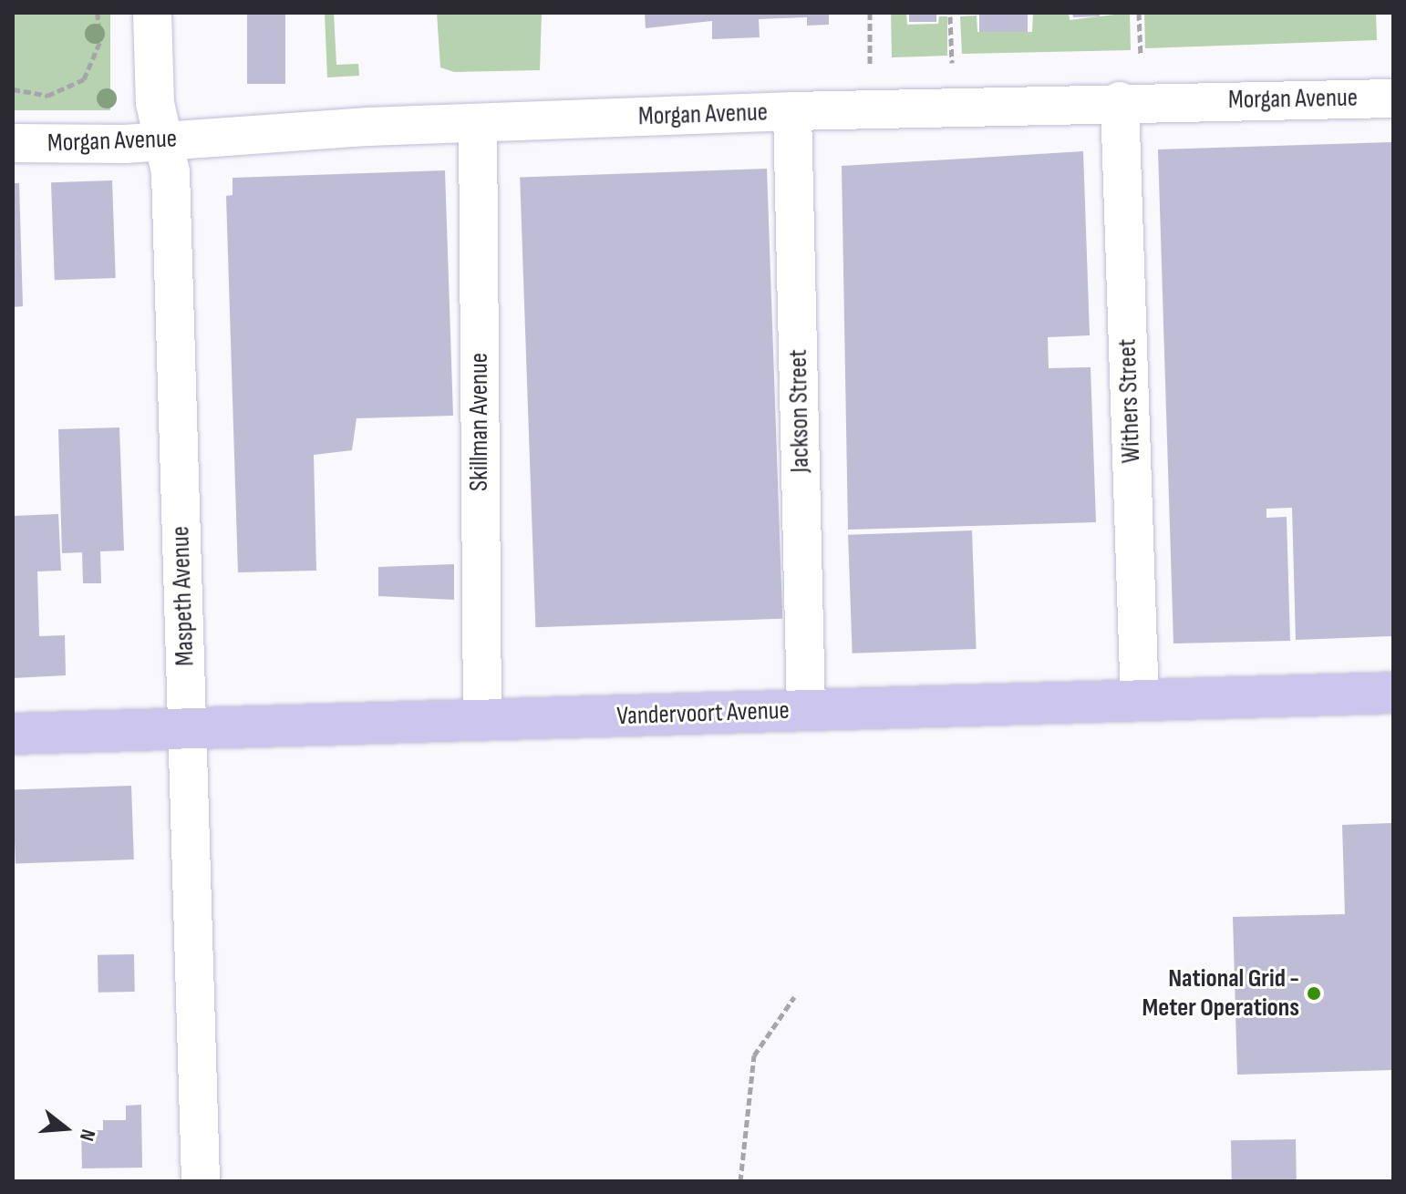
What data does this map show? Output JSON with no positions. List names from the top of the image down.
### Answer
{
  "streets": {
    "main road": ["Vandervoort Avenue"],
    "street": [
      "Morgan Avenue",
      "Withers Street",
      "Jackson Street",
      "Skillman Avenue",
      "Maspeth Avenue"
    ]
  },
  "crossings": [
    ["Morgan Avenue", "Withers Street"],
    ["Morgan Avenue", "Jackson Street"],
    ["Morgan Avenue", "Skillman Avenue"],
    ["Morgan Avenue", "Maspeth Avenue"],
    ["Withers Street", "Vandervoort Avenue"],
    ["Jackson Street", "Vandervoort Avenue"],
    ["Skillman Avenue", "Vandervoort Avenue"],
    ["Maspeth Avenue", "Vandervoort Avenue"]
  ],
  "places": ["National Grid - Meter Operations"],
  "north": "right"
}
